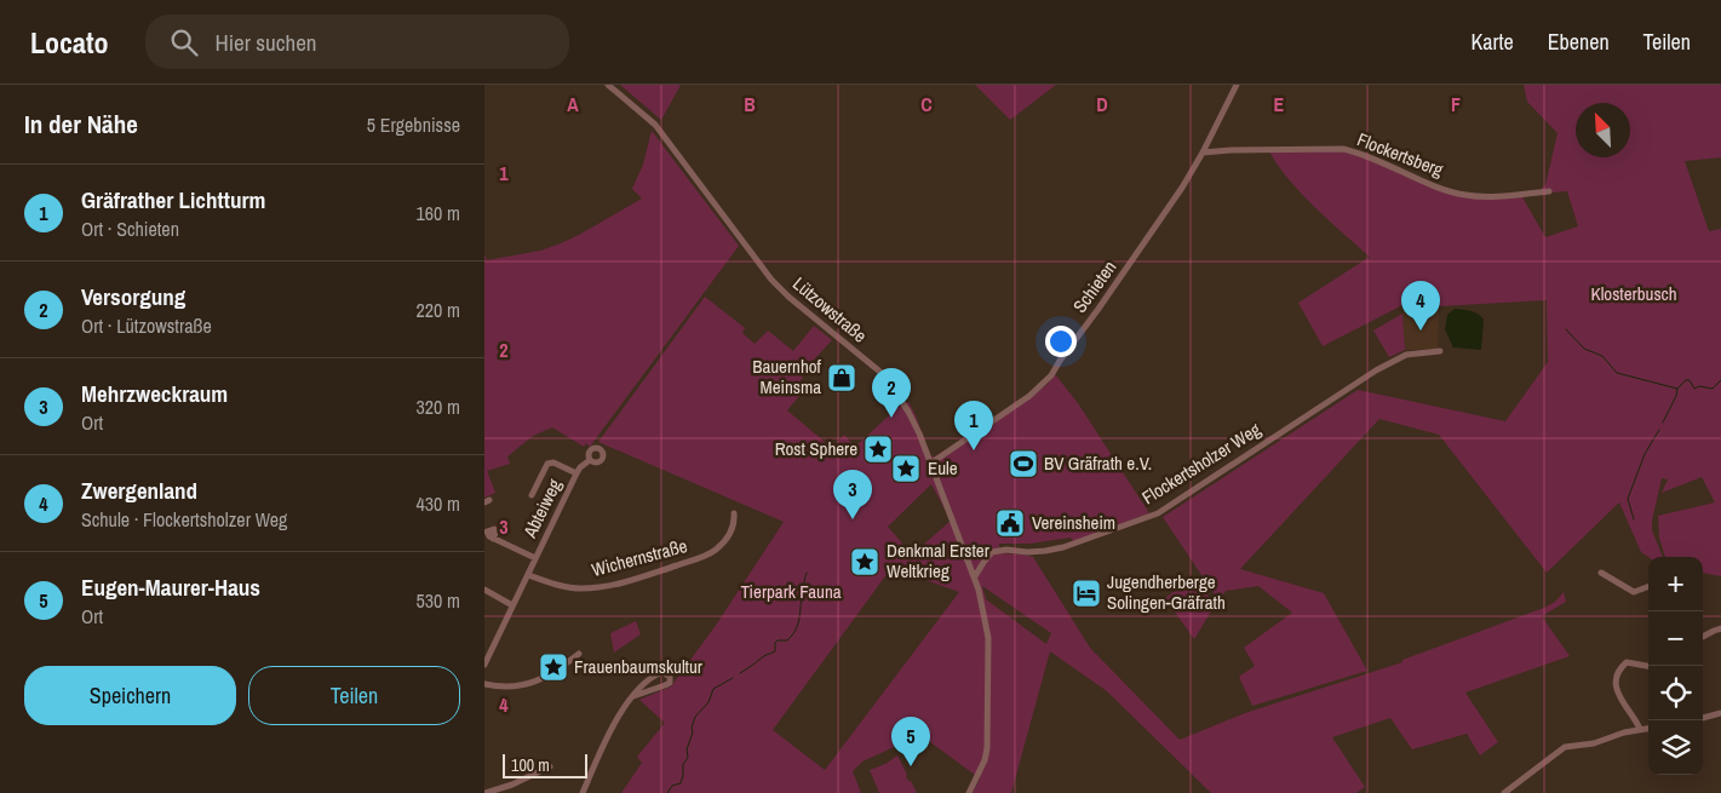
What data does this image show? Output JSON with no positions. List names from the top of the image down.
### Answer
{
  "streets": {
    "street": [
      "Flockertsberg",
      "Schieten",
      "Lützowstraße",
      "Flockertsholzer Weg",
      "Abteiweg",
      "Wichernstraße"
    ]
  },
  "crossings": [
    ["Flockertsberg", "Schieten"],
    ["Schieten", "Lützowstraße"],
    ["Lützowstraße", "Flockertsholzer Weg"],
    ["Abteiweg", "Wichernstraße"]
  ],
  "parks": ["Klosterbusch", "Tierpark Fauna"],
  "places": {
    "shop": ["Bauernhof Meinsma"],
    "place": [
      "Rost Sphere",
      "Eule",
      "Denkmal Erster Weltkrieg",
      "Frauenbaumskultur"
    ],
    "sports": ["BV Gräfrath e.V."],
    "public building": ["Vereinsheim"],
    "hotel": ["Jugendherberge Solingen-Gräfrath"]
  },
  "scale_bar": "100 m",
  "north": "top left",
  "page": {
    "header": "Locato",
    "search": "Hier suchen",
    "nav": ["Karte", "Ebenen", "Teilen"],
    "heading": ["In der Nähe", "5 Ergebnisse"],
    "list": [
      {
        "mark": "1",
        "name": "Gräfrather Lichtturm",
        "note": "Ort · Schieten",
        "value": "160 m"
      },
      {
        "mark": "2",
        "name": "Versorgung",
        "note": "Ort · Lützowstraße",
        "value": "220 m"
      },
      {
        "mark": "3",
        "name": "Mehrzweckraum",
        "note": "Ort",
        "value": "320 m"
      },
      {
        "mark": "4",
        "name": "Zwergenland",
        "note": "Schule · Flockertsholzer Weg",
        "value": "430 m"
      },
      {
        "mark": "5",
        "name": "Eugen-Maurer-Haus",
        "note": "Ort",
        "value": "530 m"
      }
    ],
    "pins": [
      "4",
      "2",
      "1",
      "3",
      "5"
    ],
    "map_buttons": ["+", "−"],
    "buttons": ["Speichern", "Teilen"],
    "scale": "100 m"
  },
  "grid": {
    "columns": [
      "A",
      "B",
      "C",
      "D",
      "E",
      "F"
    ],
    "rows": [
      "1",
      "2",
      "3",
      "4"
    ]
  }
}
